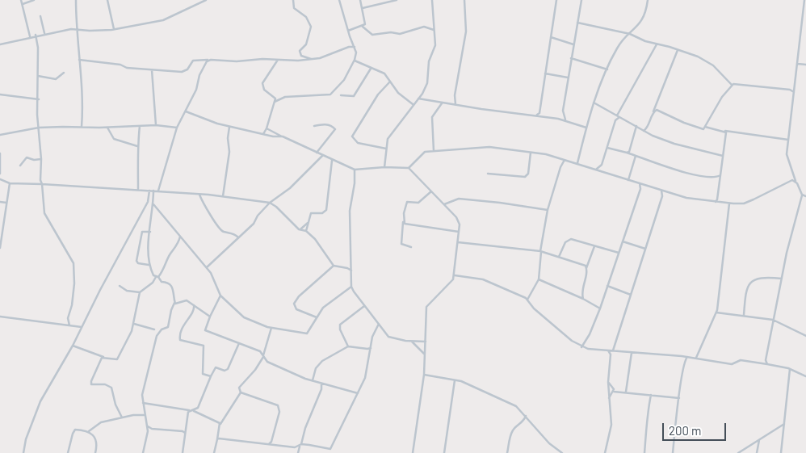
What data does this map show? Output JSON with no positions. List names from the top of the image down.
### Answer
{
  "scale_bar": "200 m"
}
